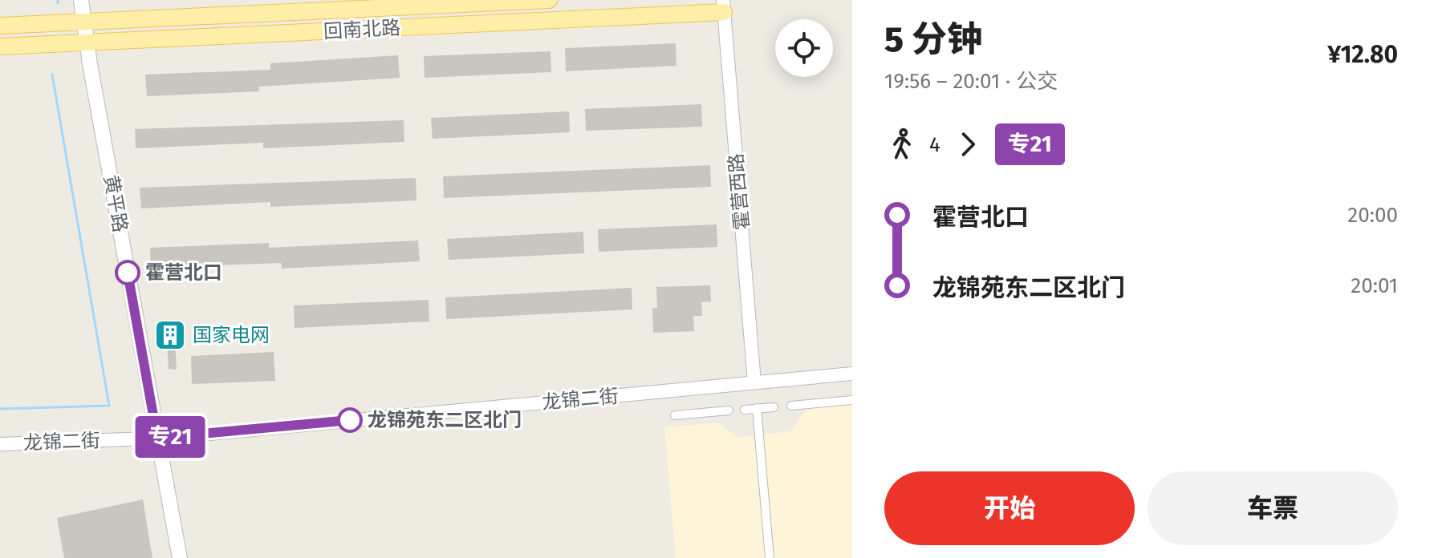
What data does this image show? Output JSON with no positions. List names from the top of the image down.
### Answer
{
  "streets": {
    "main road": ["回南北路", "黄平路"],
    "street": ["霍营西路", "龙锦二街"]
  },
  "crossings": [
    ["回南北路", "霍营西路"],
    ["回南北路", "黄平路"],
    ["霍营西路", "龙锦二街"],
    ["黄平路", "龙锦二街"]
  ],
  "places": {
    "other": ["霍营北口", "龙锦苑东二区北门"],
    "building": ["国家电网"]
  },
  "lines": ["bus line 专21"],
  "page": {
    "on_map": "专21",
    "heading": ["5 分钟", "19:56 – 20:01 · 公交", "¥12.80"],
    "legs": ["4", "专21"],
    "list": [
      {
        "name": "霍营北口",
        "value": "20:00"
      },
      {
        "name": "龙锦苑东二区北门",
        "value": "20:01"
      }
    ],
    "buttons": ["开始", "车票"]
  }
}
